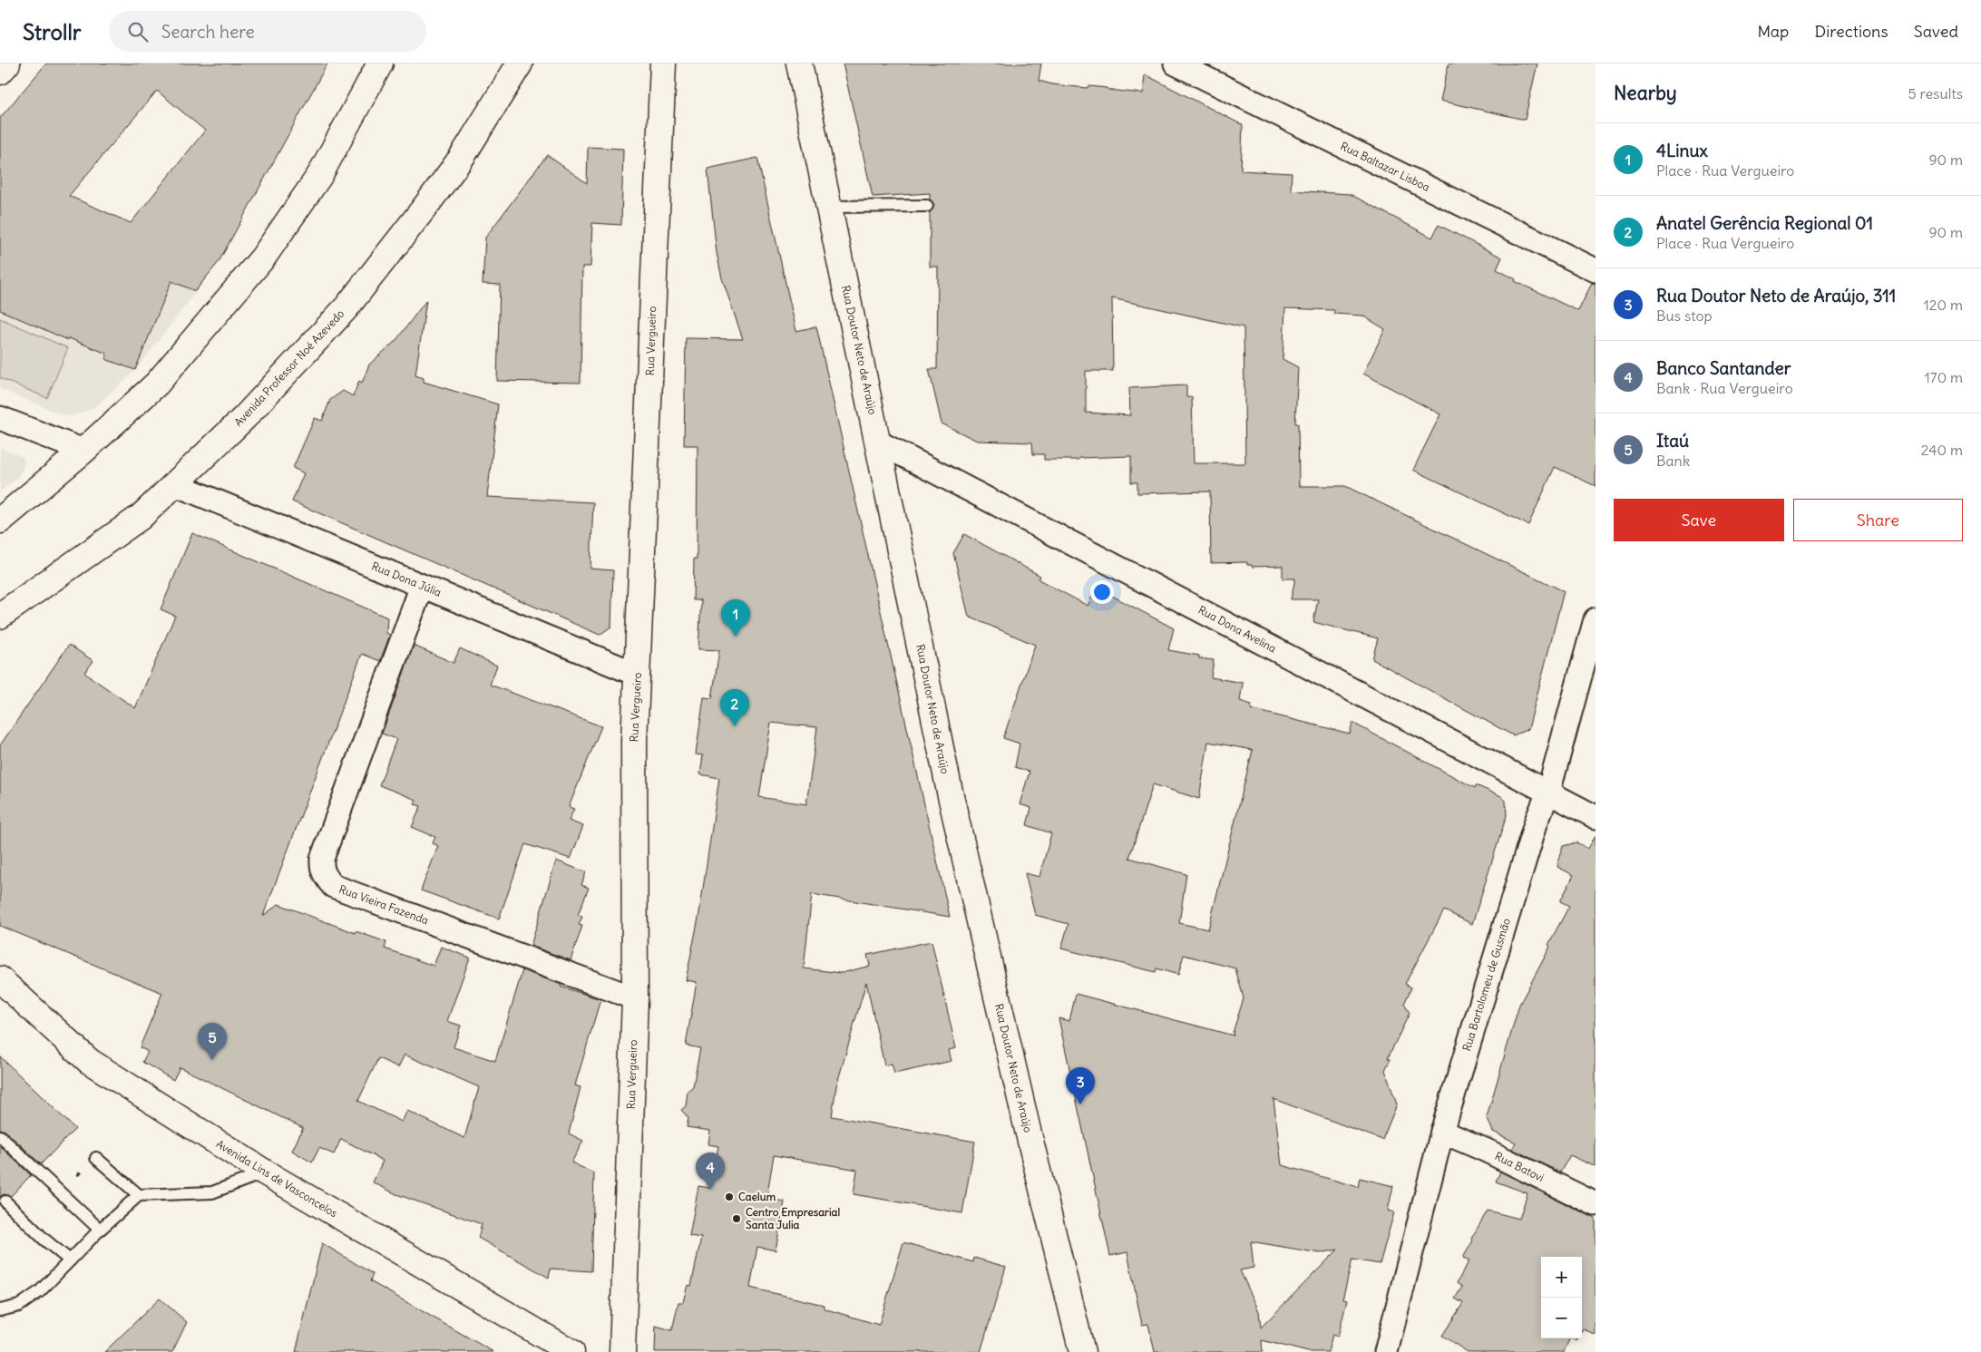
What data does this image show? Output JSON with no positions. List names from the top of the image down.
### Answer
{
  "streets": {
    "main road": [
      "Rua Vergueiro",
      "Rua Doutor Neto de Araújo",
      "Avenida Professor Noé Azevedo",
      "Avenida Lins de Vasconcelos"
    ],
    "street": [
      "Rua Baltazar Lisboa",
      "Rua Dona Júlia",
      "Rua Dona Avelina",
      "Rua Vieira Fazenda",
      "Rua Bartolomeu de Gusmão",
      "Rua Batovi"
    ]
  },
  "crossings": [
    ["Rua Vergueiro", "Rua Dona Júlia"],
    ["Rua Vergueiro", "Rua Vieira Fazenda"],
    ["Rua Doutor Neto de Araújo", "Rua Dona Avelina"],
    ["Avenida Professor Noé Azevedo", "Rua Dona Júlia"],
    ["Rua Dona Júlia", "Rua Vieira Fazenda"],
    ["Rua Dona Avelina", "Rua Bartolomeu de Gusmão"],
    ["Rua Bartolomeu de Gusmão", "Rua Batovi"]
  ],
  "places": ["Caelum", "Centro Empresarial Santa Julia"],
  "page": {
    "header": "Strollr",
    "search": "Search here",
    "nav": ["Map", "Directions", "Saved"],
    "heading": ["Nearby", "5 results"],
    "list": [
      {
        "mark": "1",
        "name": "4Linux",
        "note": "Place · Rua Vergueiro",
        "value": "90 m"
      },
      {
        "mark": "2",
        "name": "Anatel Gerência Regional 01",
        "note": "Place · Rua Vergueiro",
        "value": "90 m"
      },
      {
        "mark": "3",
        "name": "Rua Doutor Neto de Araújo, 311",
        "note": "Bus stop",
        "value": "120 m"
      },
      {
        "mark": "4",
        "name": "Banco Santander",
        "note": "Bank · Rua Vergueiro",
        "value": "170 m"
      },
      {
        "mark": "5",
        "name": "Itaú",
        "note": "Bank",
        "value": "240 m"
      }
    ],
    "buttons": ["Save", "Share"],
    "pins": [
      "1",
      "2",
      "5",
      "3",
      "4"
    ],
    "map_buttons": ["+", "−"]
  }
}
